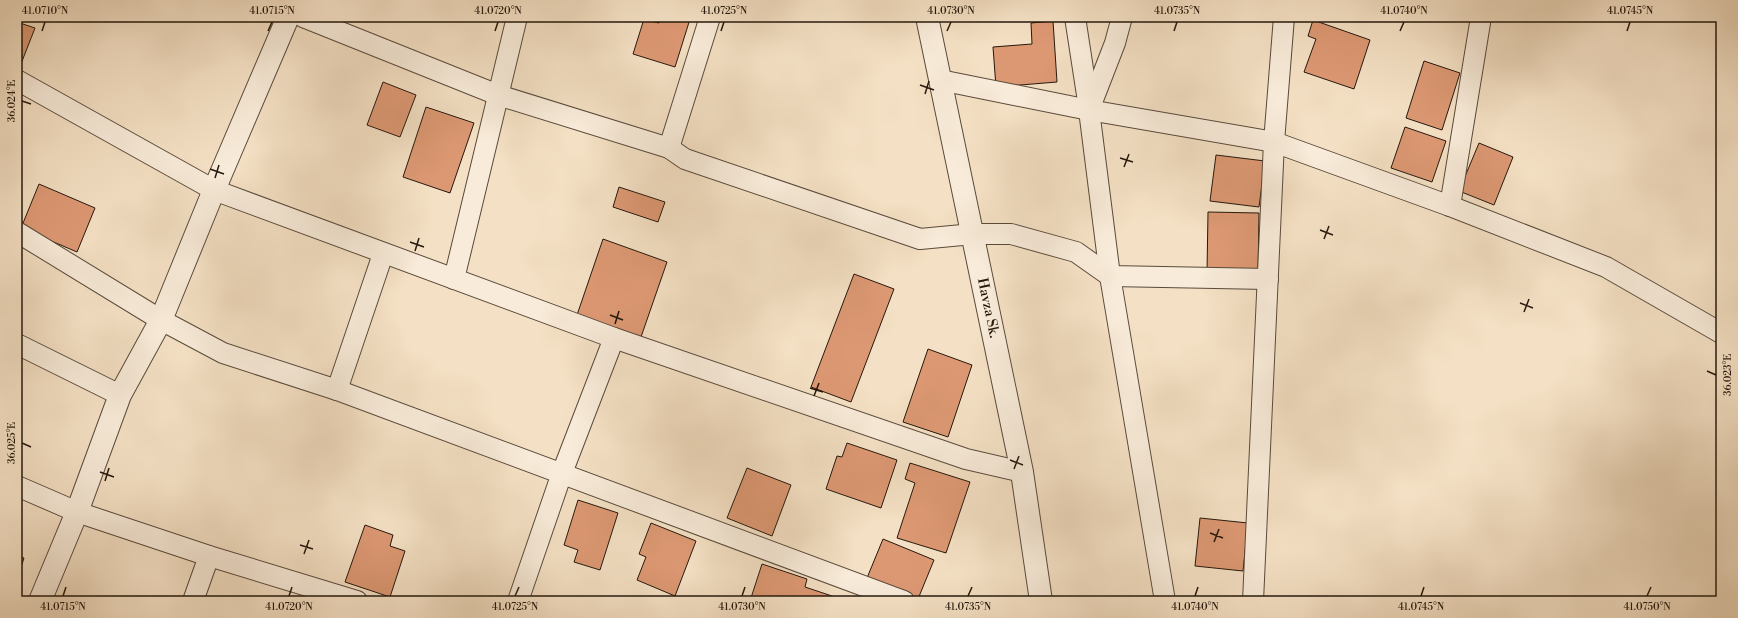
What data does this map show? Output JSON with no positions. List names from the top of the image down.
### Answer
{
  "streets": {
    "street": ["Havza Sk."]
  },
  "coordinates": [
    "41.0710°N",
    "41.0715°N",
    "41.0720°N",
    "41.0725°N",
    "41.0730°N",
    "41.0735°N",
    "41.0740°N",
    "41.0745°N",
    "36.024°E",
    "36.023°E",
    "36.025°E",
    "41.0750°N"
  ]
}
